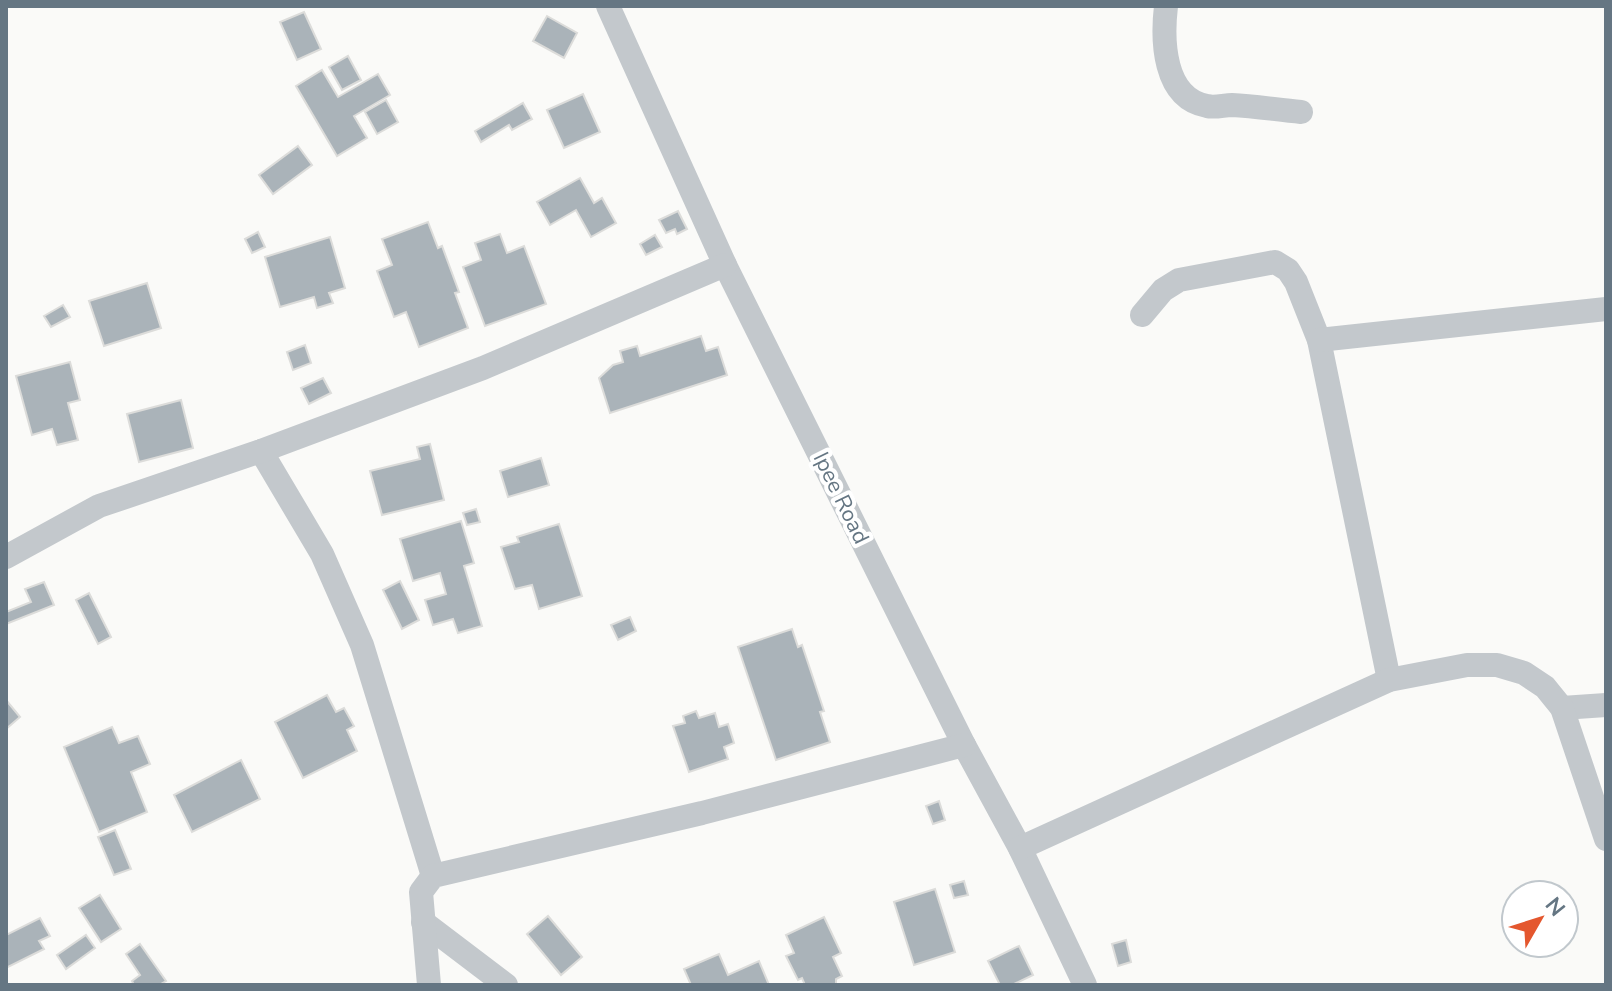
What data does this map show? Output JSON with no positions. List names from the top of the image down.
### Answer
{
  "streets": {
    "street": ["Ipee Road"]
  },
  "north": "top right"
}
